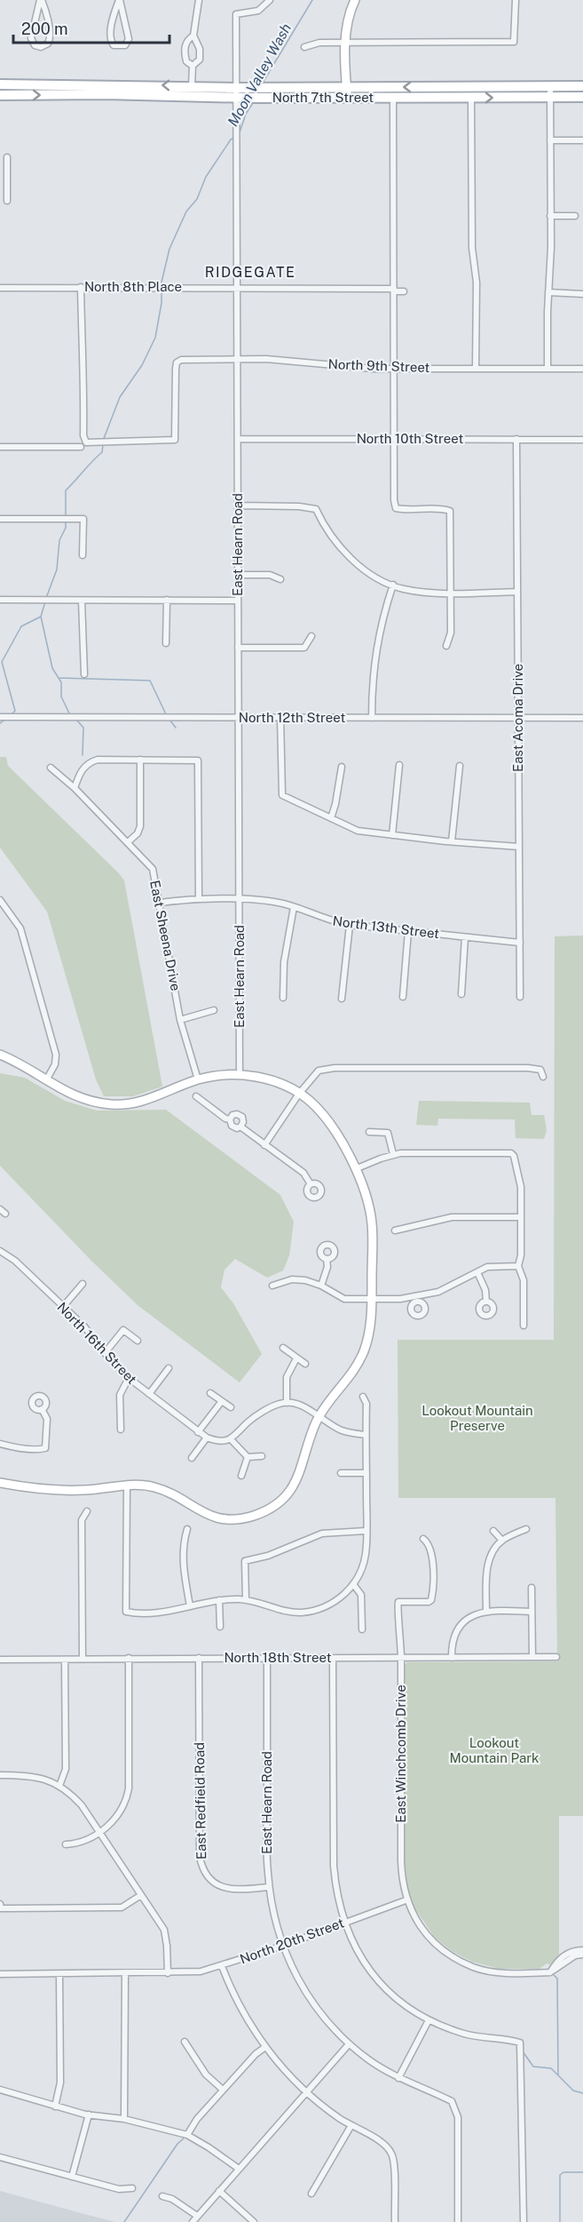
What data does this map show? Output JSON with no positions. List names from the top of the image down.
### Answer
{
  "streets": {
    "main road": ["North 7th Street"],
    "street": [
      "North 8th Place",
      "North 9th Street",
      "North 10th Street",
      "East Hearn Road",
      "North 12th Street",
      "East Acoma Drive",
      "North 13th Street",
      "East Sheena Drive",
      "North 16th Street",
      "North 18th Street",
      "East Winchcomb Drive",
      "East Redfield Road",
      "North 20th Street"
    ]
  },
  "crossings": [
    ["North 7th Street", "East Hearn Road"],
    ["North 8th Place", "North 9th Street"],
    ["North 8th Place", "East Hearn Road"],
    ["North 9th Street", "East Hearn Road"],
    ["North 10th Street", "East Hearn Road"],
    ["North 10th Street", "East Acoma Drive"],
    ["East Hearn Road", "North 12th Street"],
    ["East Hearn Road", "North 13th Street"],
    ["East Hearn Road", "North 18th Street"],
    ["East Hearn Road", "East Redfield Road"],
    ["East Hearn Road", "North 20th Street"],
    ["North 12th Street", "East Acoma Drive"],
    ["East Acoma Drive", "North 13th Street"],
    ["North 13th Street", "East Sheena Drive"],
    ["North 18th Street", "East Winchcomb Drive"],
    ["North 18th Street", "East Redfield Road"],
    ["East Winchcomb Drive", "North 20th Street"]
  ],
  "districts": ["RIDGEGATE"],
  "water": ["Moon Valley Wash"],
  "parks": ["Lookout Mountain Preserve", "Lookout Mountain Park"],
  "scale_bar": "200 m"
}
